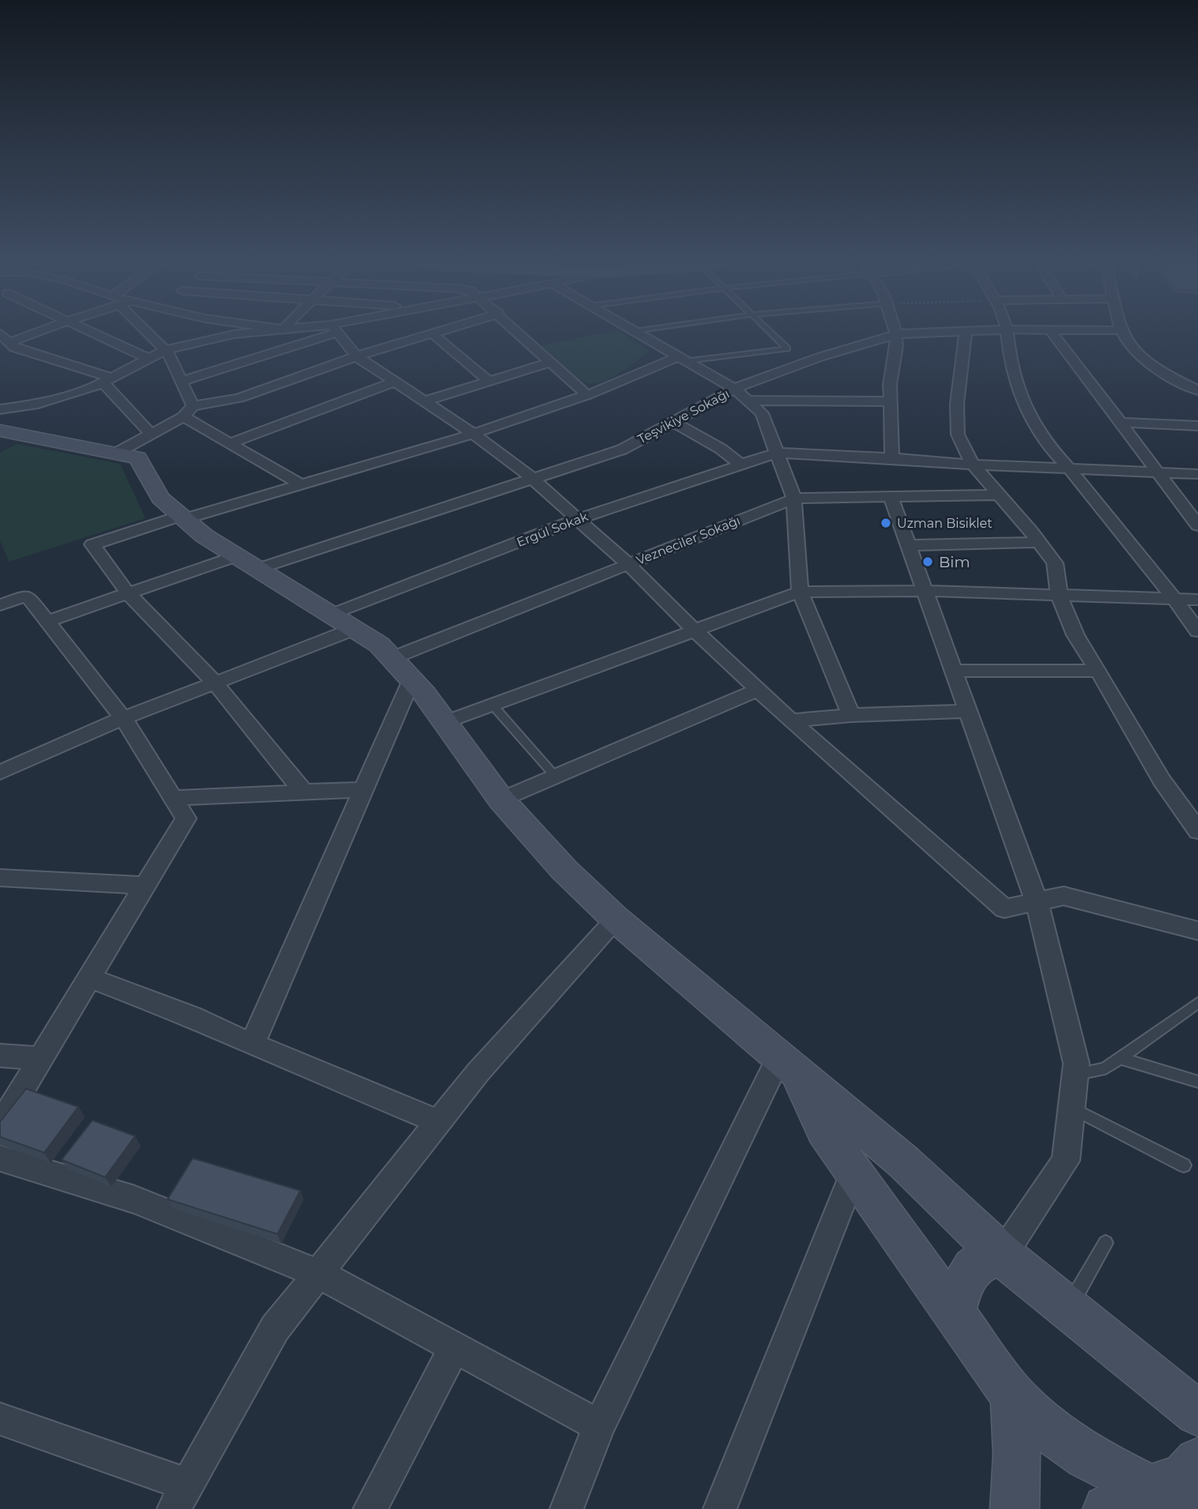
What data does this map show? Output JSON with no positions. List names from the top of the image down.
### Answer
{
  "streets": {
    "street": ["Teşvikiye Sokağı", "Ergül Sokak", "Vezneciler Sokağı"]
  },
  "places": ["Uzman Bisiklet", "Bim"]
}
